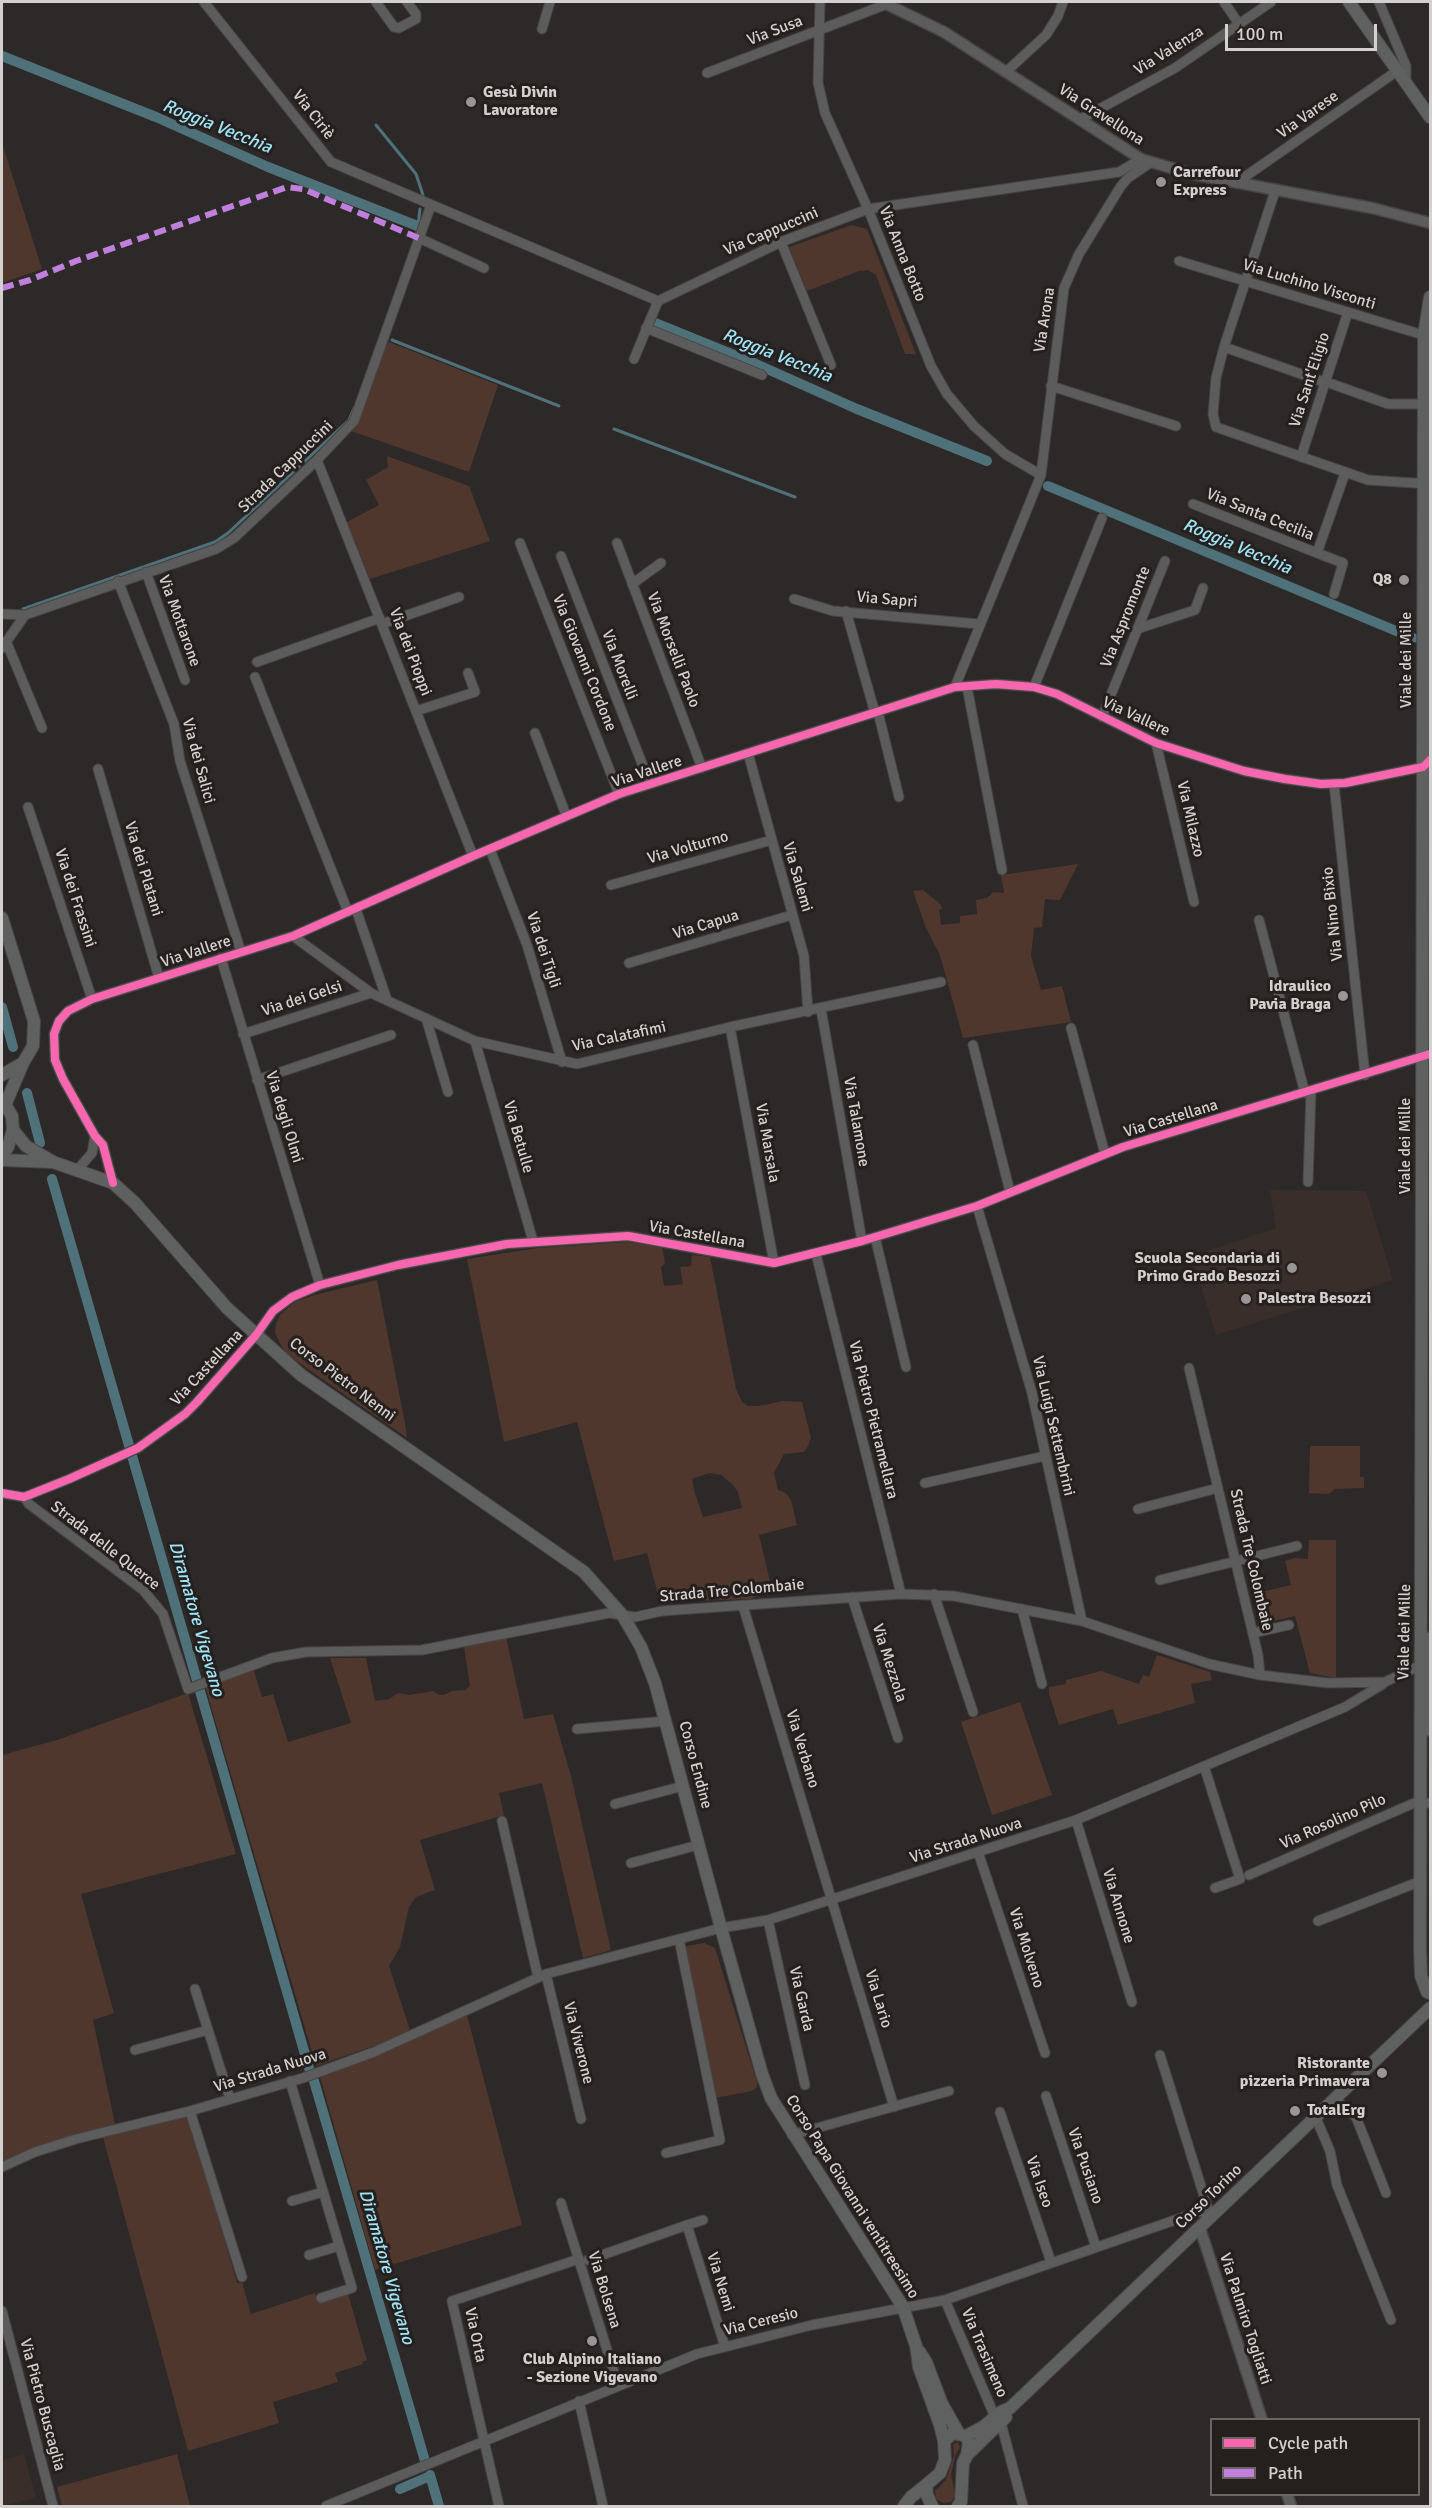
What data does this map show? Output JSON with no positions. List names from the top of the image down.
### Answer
{
  "streets": {
    "main road": [
      "Viale dei Mille",
      "Corso Pietro Nenni",
      "Corso Endine",
      "Corso Papa Giovanni ventitreesimo",
      "Corso Torino"
    ],
    "street": [
      "Via Susa",
      "Via Valenza",
      "Via Ciriè",
      "Via Gravellona",
      "Via Varese",
      "Via Cappuccini",
      "Via Anna Botto",
      "Via Luchino Visconti",
      "Via Arona",
      "Via Sant'Eligio",
      "Strada Cappuccini",
      "Via Santa Cecilia",
      "Via Sapri",
      "Via Aspromonte",
      "Via Mottarone",
      "Via Morselli Paolo",
      "Via dei Pioppi",
      "Via Giovanni Cordone",
      "Via Morelli",
      "Via Vallere",
      "Via dei Salici",
      "Via Milazzo",
      "Via Volturno",
      "Via dei Platani",
      "Via Salemi",
      "Via dei Frassini",
      "Via Nino Bixio",
      "Via Capua",
      "Via dei Tigli",
      "Via dei Gelsi",
      "Via Calatafimi",
      "Via degli Olmi",
      "Via Castellana",
      "Via Talamone",
      "Via Betulle",
      "Via Marsala",
      "Via Pietro Pietramellara",
      "Via Luigi Settembrini",
      "Strada delle Querce",
      "Strada Tre Colombaie",
      "Via Mezzola",
      "Via Verbano",
      "Via Rosolino Pilo",
      "Via Strada Nuova",
      "Via Annone",
      "Via Molveno",
      "Via Garda",
      "Via Lario",
      "Via Viverone",
      "Via Pusiano",
      "Via Iseo",
      "Via Nemi",
      "Via Bolsena",
      "Via Palmiro Togliatti",
      "Via Ceresio",
      "Via Orta",
      "Via Trasimeno",
      "Via Pietro Buscaglia"
    ]
  },
  "crossings": [
    ["Via Susa", "Via Gravellona"],
    ["Via Susa", "Via Anna Botto"],
    ["Via Valenza", "Via Gravellona"],
    ["Via Ciriè", "Strada Cappuccini"],
    ["Via Gravellona", "Via Varese"],
    ["Via Gravellona", "Via Cappuccini"],
    ["Via Gravellona", "Via Arona"],
    ["Via Cappuccini", "Via Anna Botto"],
    ["Via Cappuccini", "Via Arona"],
    ["Via Anna Botto", "Via Arona"],
    ["Via Luchino Visconti", "Via Sant'Eligio"],
    ["Via Luchino Visconti", "Viale dei Mille"],
    ["Strada Cappuccini", "Via Mottarone"],
    ["Strada Cappuccini", "Via dei Pioppi"],
    ["Strada Cappuccini", "Via dei Salici"],
    ["Via Aspromonte", "Via Vallere"],
    ["Via Morselli Paolo", "Via Vallere"],
    ["Via dei Pioppi", "Via Vallere"],
    ["Viale dei Mille", "Via Vallere"],
    ["Viale dei Mille", "Via Castellana"],
    ["Viale dei Mille", "Strada Tre Colombaie"],
    ["Viale dei Mille", "Via Rosolino Pilo"],
    ["Via Giovanni Cordone", "Via Vallere"],
    ["Via Morelli", "Via Vallere"],
    ["Via Vallere", "Via dei Salici"],
    ["Via Vallere", "Via Milazzo"],
    ["Via Vallere", "Via dei Platani"],
    ["Via Vallere", "Via Salemi"],
    ["Via Vallere", "Via dei Frassini"],
    ["Via Vallere", "Via Nino Bixio"],
    ["Via Vallere", "Via dei Tigli"],
    ["Via Vallere", "Via Calatafimi"],
    ["Via Vallere", "Via degli Olmi"],
    ["Via Vallere", "Corso Pietro Nenni"],
    ["Via Volturno", "Via Salemi"],
    ["Via Salemi", "Via Capua"],
    ["Via Salemi", "Via Calatafimi"],
    ["Via Nino Bixio", "Via Castellana"],
    ["Via dei Tigli", "Via Calatafimi"],
    ["Via dei Gelsi", "Via Calatafimi"],
    ["Via dei Gelsi", "Via degli Olmi"],
    ["Via Calatafimi", "Via Talamone"],
    ["Via Calatafimi", "Via Betulle"],
    ["Via Calatafimi", "Via Marsala"],
    ["Via degli Olmi", "Via Castellana"],
    ["Via Castellana", "Via Talamone"],
    ["Via Castellana", "Via Betulle"],
    ["Via Castellana", "Via Marsala"],
    ["Via Castellana", "Corso Pietro Nenni"],
    ["Via Castellana", "Via Pietro Pietramellara"],
    ["Via Castellana", "Via Luigi Settembrini"],
    ["Via Castellana", "Strada delle Querce"],
    ["Corso Pietro Nenni", "Strada Tre Colombaie"],
    ["Corso Pietro Nenni", "Corso Endine"],
    ["Via Pietro Pietramellara", "Strada Tre Colombaie"],
    ["Via Luigi Settembrini", "Strada Tre Colombaie"],
    ["Strada delle Querce", "Strada Tre Colombaie"],
    ["Strada Tre Colombaie", "Via Mezzola"],
    ["Strada Tre Colombaie", "Via Verbano"],
    ["Strada Tre Colombaie", "Corso Endine"],
    ["Strada Tre Colombaie", "Via Strada Nuova"],
    ["Via Verbano", "Via Strada Nuova"],
    ["Via Verbano", "Via Lario"],
    ["Corso Endine", "Via Strada Nuova"],
    ["Corso Endine", "Corso Papa Giovanni ventitreesimo"],
    ["Via Strada Nuova", "Via Annone"],
    ["Via Strada Nuova", "Via Molveno"],
    ["Via Strada Nuova", "Via Garda"],
    ["Via Strada Nuova", "Via Lario"],
    ["Via Strada Nuova", "Via Viverone"],
    ["Via Strada Nuova", "Corso Papa Giovanni ventitreesimo"],
    ["Via Pusiano", "Via Ceresio"],
    ["Via Iseo", "Via Ceresio"],
    ["Corso Papa Giovanni ventitreesimo", "Corso Torino"],
    ["Corso Papa Giovanni ventitreesimo", "Via Ceresio"],
    ["Corso Torino", "Via Palmiro Togliatti"],
    ["Corso Torino", "Via Ceresio"],
    ["Corso Torino", "Via Trasimeno"],
    ["Via Nemi", "Via Ceresio"],
    ["Via Bolsena", "Via Ceresio"],
    ["Via Bolsena", "Via Orta"],
    ["Via Ceresio", "Via Orta"],
    ["Via Ceresio", "Via Trasimeno"]
  ],
  "water": ["Roggia Vecchia", "Diramatore Vigevano"],
  "places": [
    "Gesù Divin Lavoratore",
    "Carrefour Express",
    "Q8",
    "Idraulico Pavia Braga",
    "Scuola Secondaria di Primo Grado Besozzi",
    "Palestra Besozzi",
    "Ristorante pizzeria Primavera",
    "TotalErg",
    "Club Alpino Italiano - Sezione Vigevano"
  ],
  "legend": ["Cycle path", "Path"],
  "scale_bar": "100 m"
}
